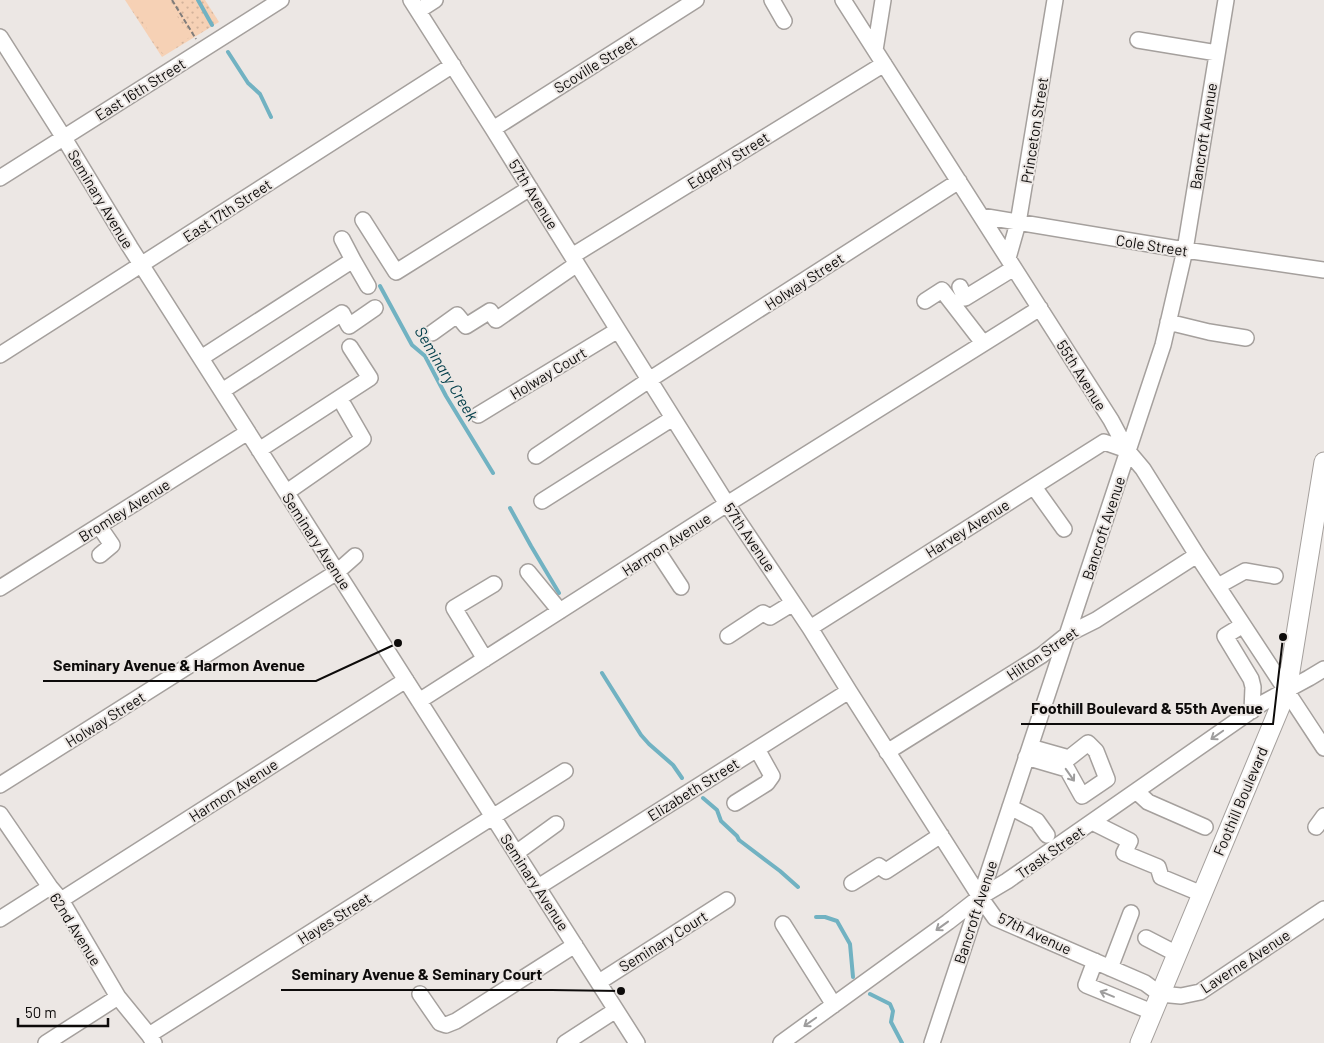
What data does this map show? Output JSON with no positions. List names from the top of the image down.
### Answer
{
  "streets": {
    "main road": ["Foothill Boulevard"],
    "street": [
      "Scoville Street",
      "East 16th Street",
      "Princeton Street",
      "Bancroft Avenue",
      "Edgerly Street",
      "57th Avenue",
      "Seminary Avenue",
      "East 17th Street",
      "Cole Street",
      "Holway Street",
      "Holway Court",
      "55th Avenue",
      "Bromley Avenue",
      "Harvey Avenue",
      "Harmon Avenue",
      "Hilton Street",
      "Elizabeth Street",
      "Trask Street",
      "Hayes Street",
      "62nd Avenue",
      "Seminary Court",
      "Laverne Avenue"
    ]
  },
  "crossings": [
    ["Scoville Street", "57th Avenue"],
    ["East 16th Street", "Seminary Avenue"],
    ["Princeton Street", "Cole Street"],
    ["Princeton Street", "55th Avenue"],
    ["Bancroft Avenue", "57th Avenue"],
    ["Bancroft Avenue", "Cole Street"],
    ["Bancroft Avenue", "55th Avenue"],
    ["Bancroft Avenue", "Harvey Avenue"],
    ["Bancroft Avenue", "Hilton Street"],
    ["Bancroft Avenue", "Trask Street"],
    ["Edgerly Street", "57th Avenue"],
    ["Edgerly Street", "55th Avenue"],
    ["57th Avenue", "East 17th Street"],
    ["57th Avenue", "Holway Street"],
    ["57th Avenue", "Holway Court"],
    ["57th Avenue", "Harvey Avenue"],
    ["57th Avenue", "Harmon Avenue"],
    ["57th Avenue", "Hilton Street"],
    ["57th Avenue", "Elizabeth Street"],
    ["57th Avenue", "Foothill Boulevard"],
    ["57th Avenue", "Trask Street"],
    ["57th Avenue", "Laverne Avenue"],
    ["Seminary Avenue", "East 17th Street"],
    ["Seminary Avenue", "Holway Street"],
    ["Seminary Avenue", "Bromley Avenue"],
    ["Seminary Avenue", "Harmon Avenue"],
    ["Seminary Avenue", "Elizabeth Street"],
    ["Seminary Avenue", "Hayes Street"],
    ["Seminary Avenue", "Seminary Court"],
    ["Cole Street", "55th Avenue"],
    ["Holway Street", "55th Avenue"],
    ["55th Avenue", "Harvey Avenue"],
    ["55th Avenue", "Harmon Avenue"],
    ["55th Avenue", "Hilton Street"],
    ["55th Avenue", "Foothill Boulevard"],
    ["55th Avenue", "Trask Street"],
    ["Harmon Avenue", "62nd Avenue"],
    ["Foothill Boulevard", "Trask Street"],
    ["Foothill Boulevard", "Laverne Avenue"],
    ["Hayes Street", "62nd Avenue"]
  ],
  "one_way": ["Trask Street"],
  "water": ["Seminary Creek"],
  "places": ["Foothill Boulevard & 55th Avenue", "Seminary Avenue & Harmon Avenue", "Seminary Avenue & Seminary Court"],
  "scale_bar": "50 m"
}
